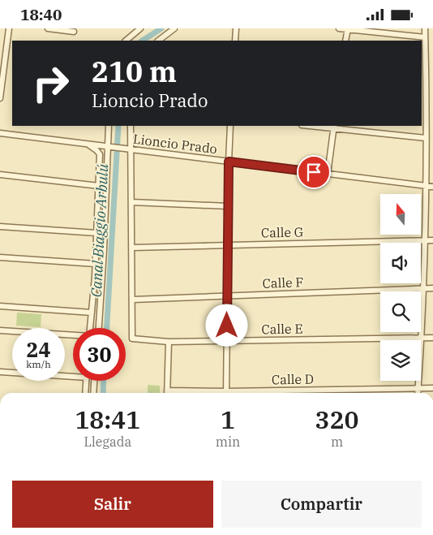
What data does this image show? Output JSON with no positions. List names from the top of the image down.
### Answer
{
  "streets": {
    "street": [
      "Lioncio Prado",
      "Calle G",
      "Calle F",
      "Calle E",
      "Calle D"
    ]
  },
  "crossings": [
    ["Calle F", "Calle E"]
  ],
  "water": ["Canal Biaggio Arbulú"],
  "north": "top",
  "page": {
    "status": "18:40",
    "turn": ["210 m", "Lioncio Prado"],
    "speed": "24 km/h",
    "limit": "30",
    "eta": [
      "18:41",
      "Llegada",
      "1",
      "min",
      "320",
      "m"
    ],
    "buttons": ["Salir", "Compartir"]
  }
}
